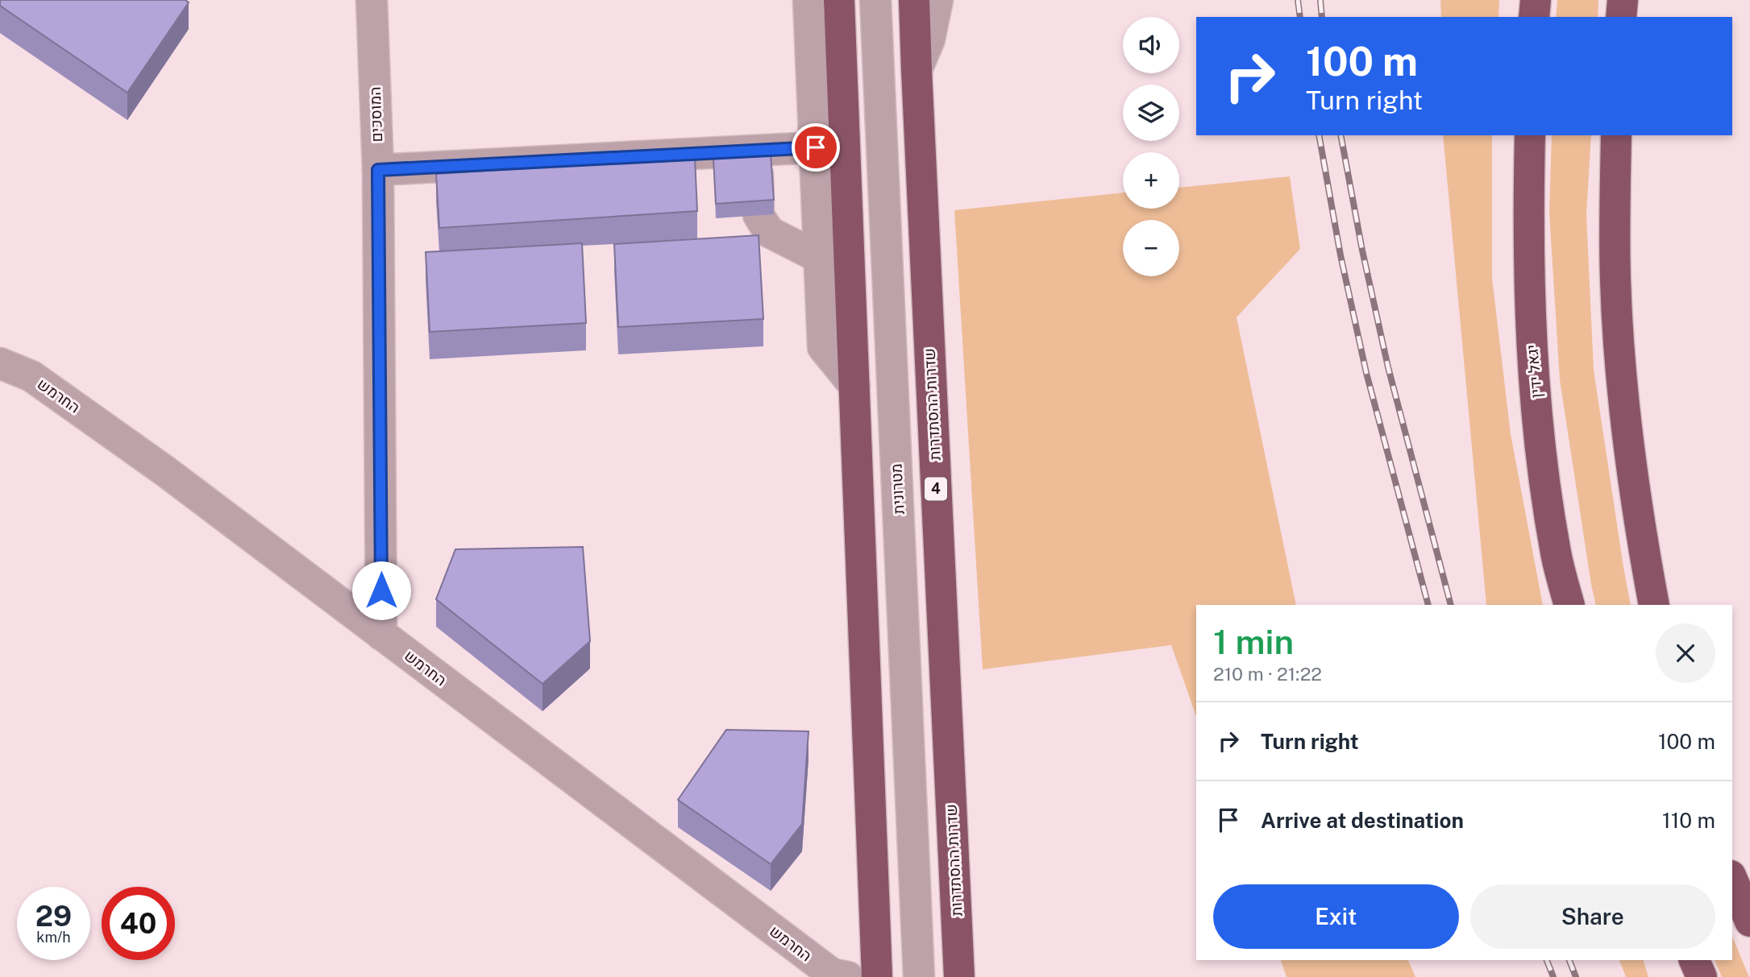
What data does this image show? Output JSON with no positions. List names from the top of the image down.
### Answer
{
  "streets": {
    "highway": ["יגאל ידין", "שדרות ההסתדרות", "4"],
    "street": ["המוסכים", "החרמש", "מטרונית"]
  },
  "crossings": [
    ["המוסכים", "החרמש"]
  ],
  "page": {
    "map_buttons": ["+", "−"],
    "turn": ["100 m", "Turn right"],
    "heading": ["1 min", "210 m · 21:22"],
    "list": [
      {
        "name": "Turn right",
        "value": "100 m"
      },
      {
        "name": "Arrive at destination",
        "value": "110 m"
      }
    ],
    "buttons": ["Exit", "Share"],
    "speed": "29 km/h",
    "limit": "40"
  }
}
